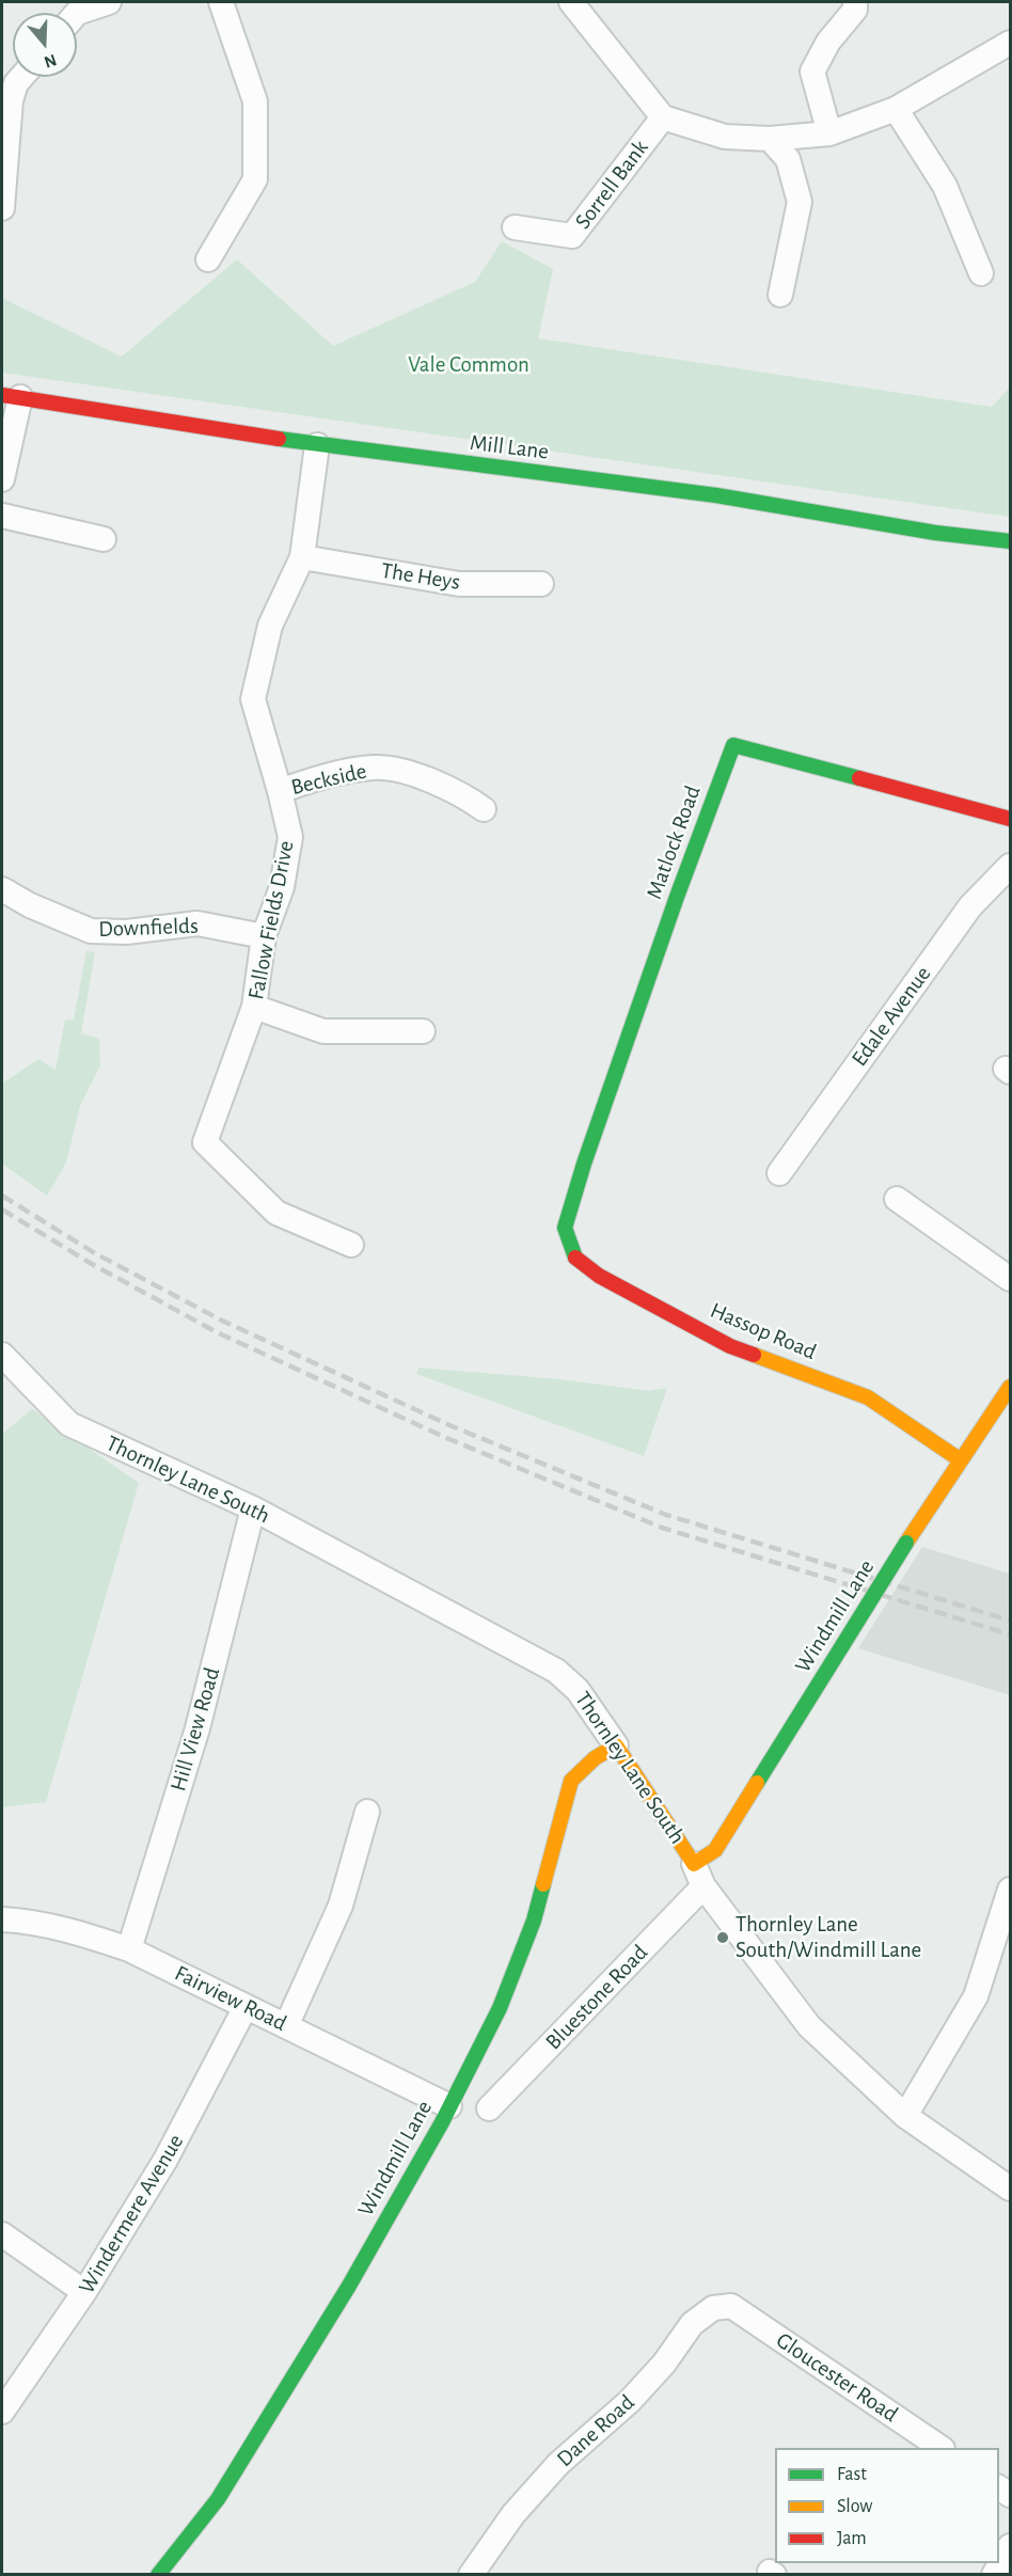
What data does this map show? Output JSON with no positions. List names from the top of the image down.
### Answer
{
  "streets": {
    "street": [
      "Sorrell Bank",
      "Mill Lane",
      "The Heys",
      "Beckside",
      "Matlock Road",
      "Fallow Fields Drive",
      "Downfields",
      "Edale Avenue",
      "Hassop Road",
      "Thornley Lane South",
      "Windmill Lane",
      "Hill View Road",
      "Bluestone Road",
      "Fairview Road",
      "Windermere Avenue",
      "Gloucester Road",
      "Dane Road"
    ]
  },
  "crossings": [
    ["Mill Lane", "Fallow Fields Drive"],
    ["The Heys", "Fallow Fields Drive"],
    ["Beckside", "Fallow Fields Drive"],
    ["Matlock Road", "Hassop Road"],
    ["Fallow Fields Drive", "Downfields"],
    ["Hassop Road", "Windmill Lane"],
    ["Thornley Lane South", "Windmill Lane"],
    ["Thornley Lane South", "Hill View Road"],
    ["Thornley Lane South", "Bluestone Road"],
    ["Windmill Lane", "Fairview Road"],
    ["Hill View Road", "Fairview Road"],
    ["Fairview Road", "Windermere Avenue"],
    ["Gloucester Road", "Dane Road"]
  ],
  "parks": ["Vale Common"],
  "places": ["Thornley Lane South/Windmill Lane"],
  "legend": ["Fast", "Slow", "Jam"],
  "north": "bottom"
}
